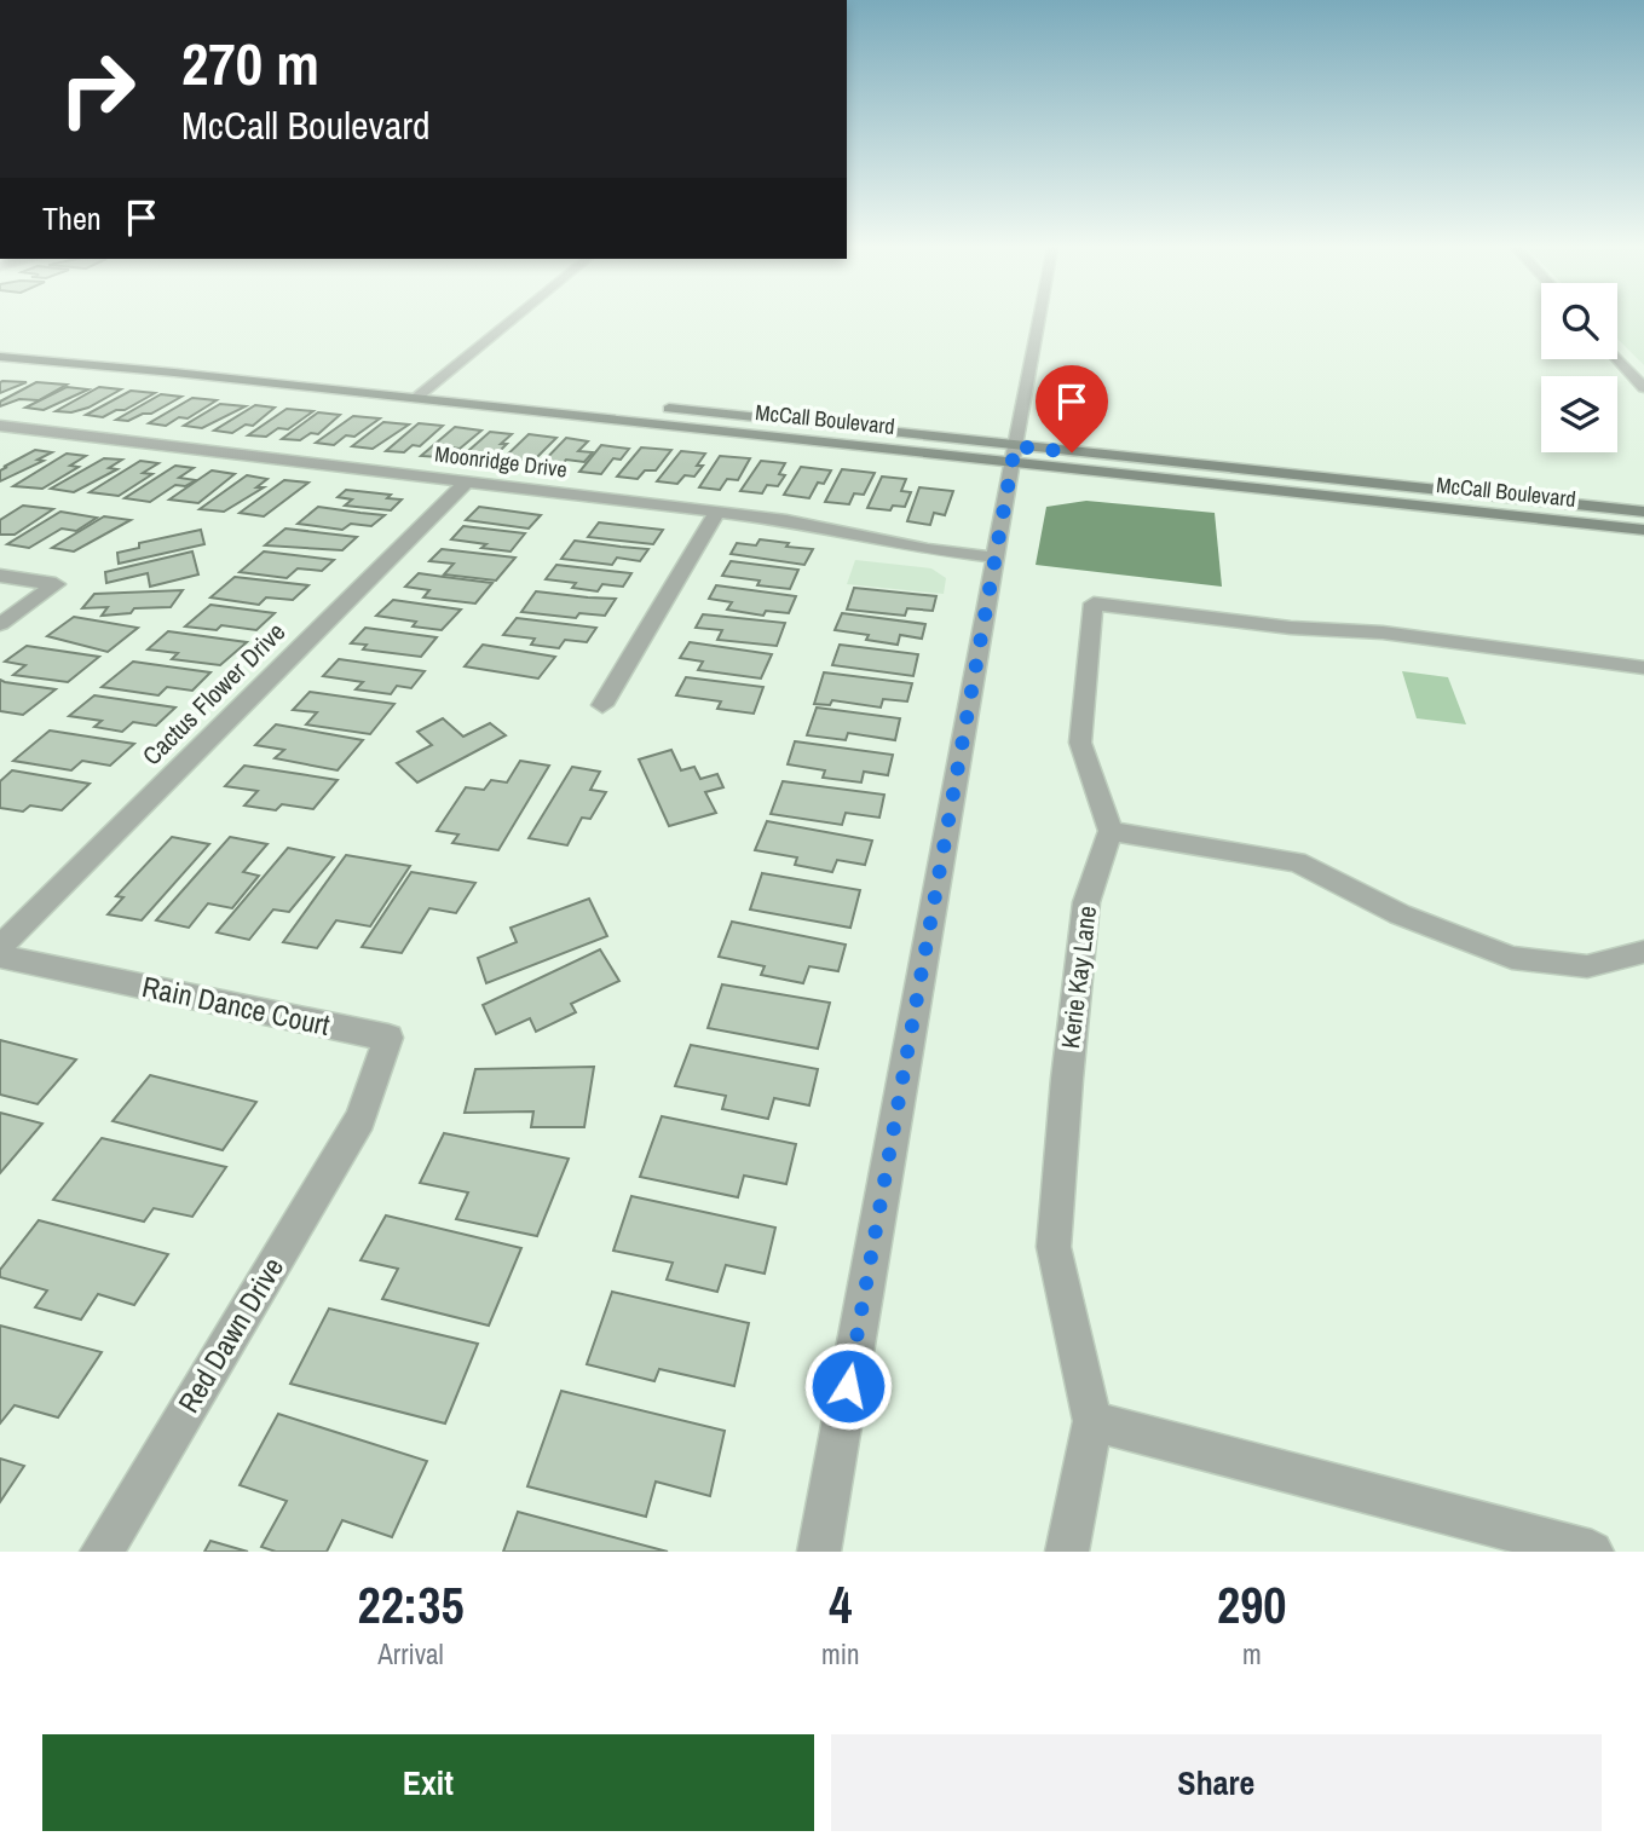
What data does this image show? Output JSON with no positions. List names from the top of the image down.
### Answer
{
  "streets": {
    "main road": ["McCall Boulevard"],
    "street": [
      "Moonridge Drive",
      "Cactus Flower Drive",
      "Kerie Kay Lane",
      "Rain Dance Court",
      "Red Dawn Drive"
    ]
  },
  "crossings": [
    ["Moonridge Drive", "Cactus Flower Drive"],
    ["Rain Dance Court", "Red Dawn Drive"]
  ],
  "page": {
    "turn": ["270 m", "McCall Boulevard"],
    "then": "Then",
    "eta": [
      "22:35",
      "Arrival",
      "4",
      "min",
      "290",
      "m"
    ],
    "buttons": ["Exit", "Share"]
  }
}
